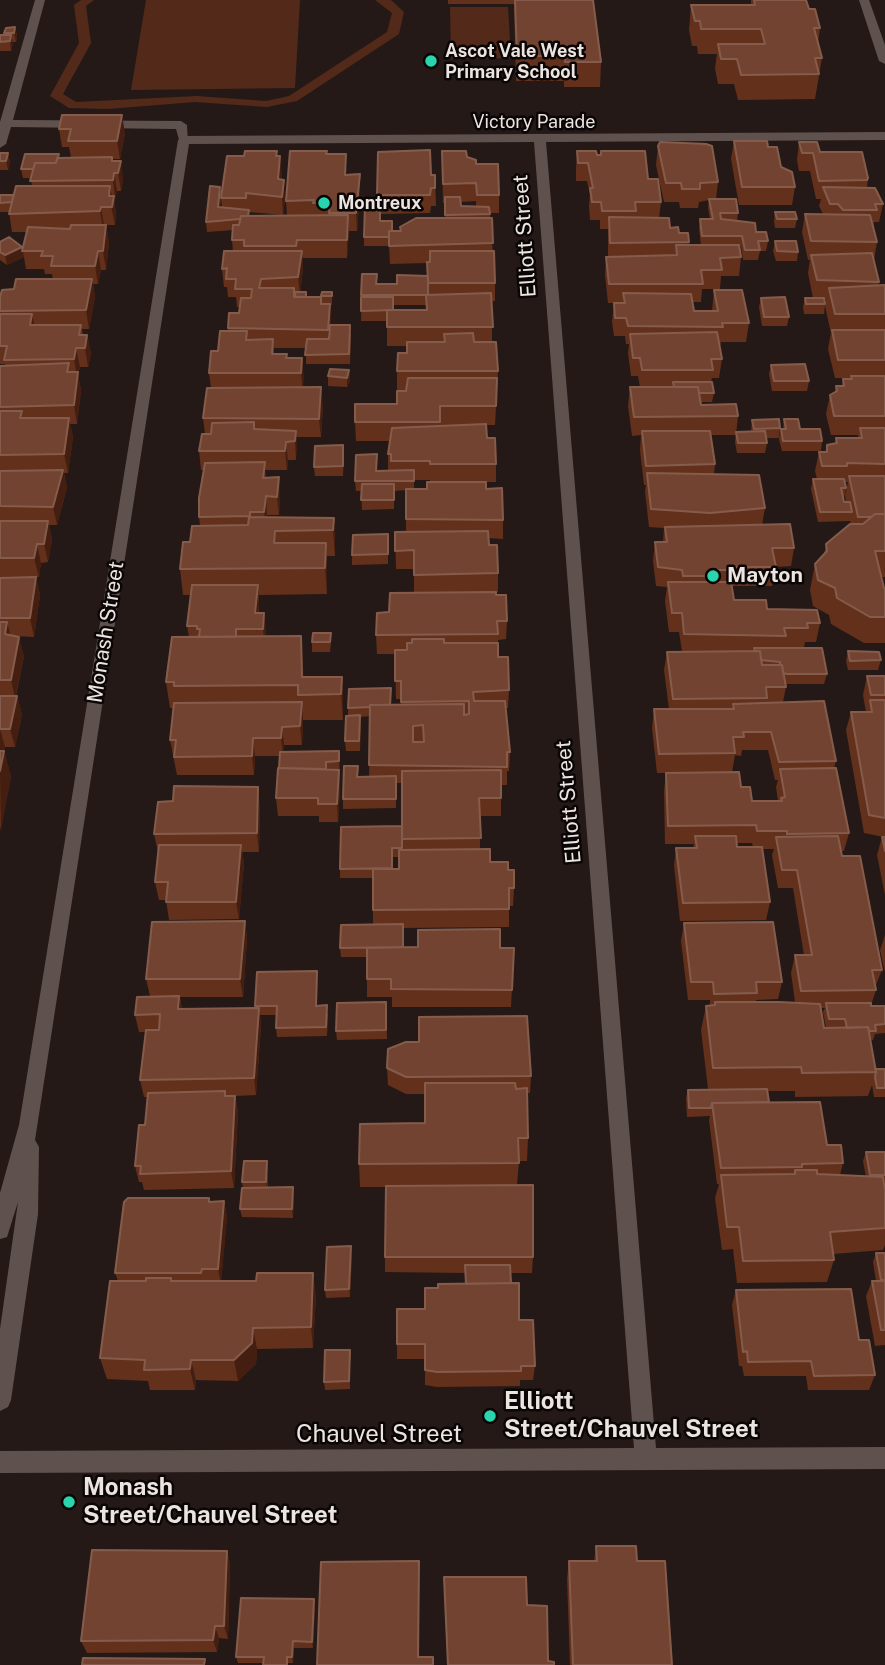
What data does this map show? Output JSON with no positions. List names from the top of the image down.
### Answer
{
  "streets": {
    "street": [
      "Victory Parade",
      "Elliott Street",
      "Monash Street",
      "Chauvel Street"
    ]
  },
  "crossings": [
    ["Victory Parade", "Elliott Street"],
    ["Victory Parade", "Monash Street"],
    ["Elliott Street", "Chauvel Street"]
  ],
  "places": [
    "Ascot Vale West Primary School",
    "Montreux",
    "Mayton",
    "Elliott Street/Chauvel Street",
    "Monash Street/Chauvel Street"
  ]
}
